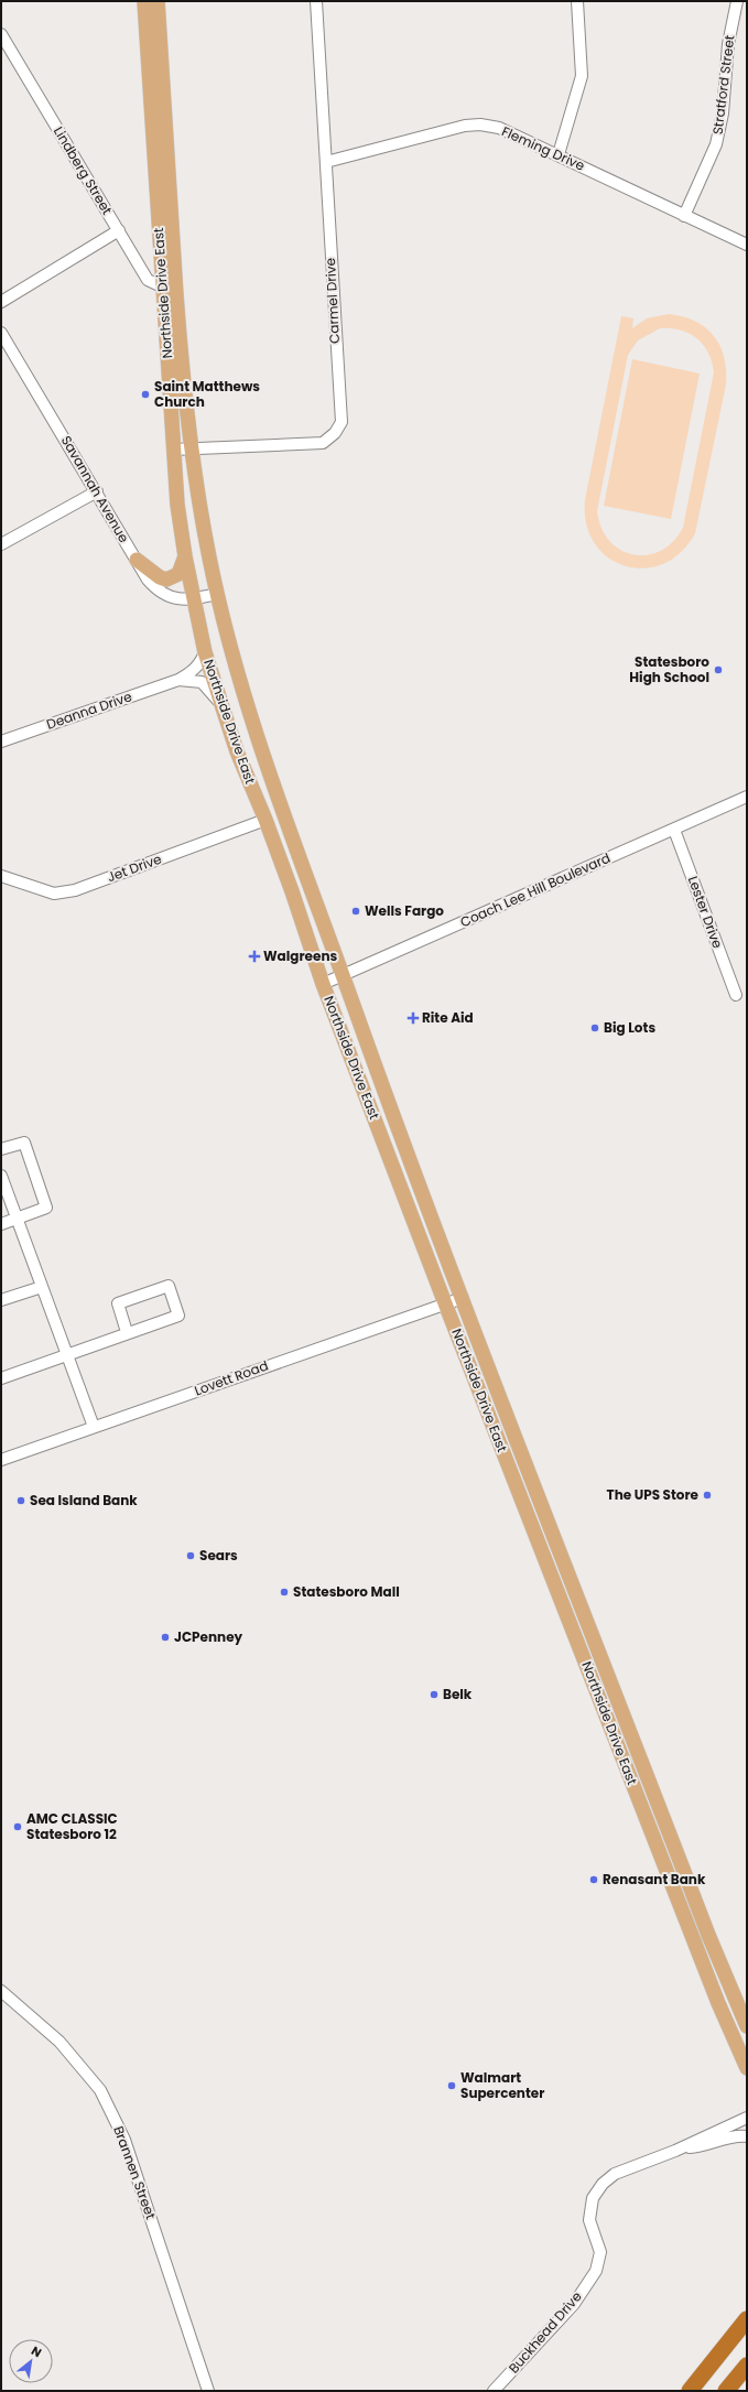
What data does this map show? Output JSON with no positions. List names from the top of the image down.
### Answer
{
  "streets": {
    "main road": ["Northside Drive East"],
    "street": [
      "Stratford Street",
      "Fleming Drive",
      "Lindberg Street",
      "Carmel Drive",
      "Savannah Avenue",
      "Deanna Drive",
      "Jet Drive",
      "Coach Lee Hill Boulevard",
      "Lester Drive",
      "Lovett Road",
      "Brannen Street",
      "Buckhead Drive"
    ]
  },
  "crossings": [
    ["Stratford Street", "Fleming Drive"],
    ["Fleming Drive", "Carmel Drive"],
    ["Lindberg Street", "Northside Drive East"],
    ["Northside Drive East", "Carmel Drive"],
    ["Northside Drive East", "Savannah Avenue"],
    ["Northside Drive East", "Deanna Drive"],
    ["Northside Drive East", "Jet Drive"],
    ["Northside Drive East", "Coach Lee Hill Boulevard"],
    ["Northside Drive East", "Lovett Road"],
    ["Coach Lee Hill Boulevard", "Lester Drive"]
  ],
  "places": {
    "other": [
      "Saint Matthews Church",
      "Statesboro High School",
      "Wells Fargo",
      "Big Lots",
      "The UPS Store",
      "Sea Island Bank",
      "Sears",
      "Statesboro Mall",
      "JCPenney",
      "Belk",
      "AMC CLASSIC Statesboro 12",
      "Renasant Bank",
      "Walmart Supercenter"
    ],
    "health": ["Walgreens", "Rite Aid"]
  },
  "north": "top right"
}
